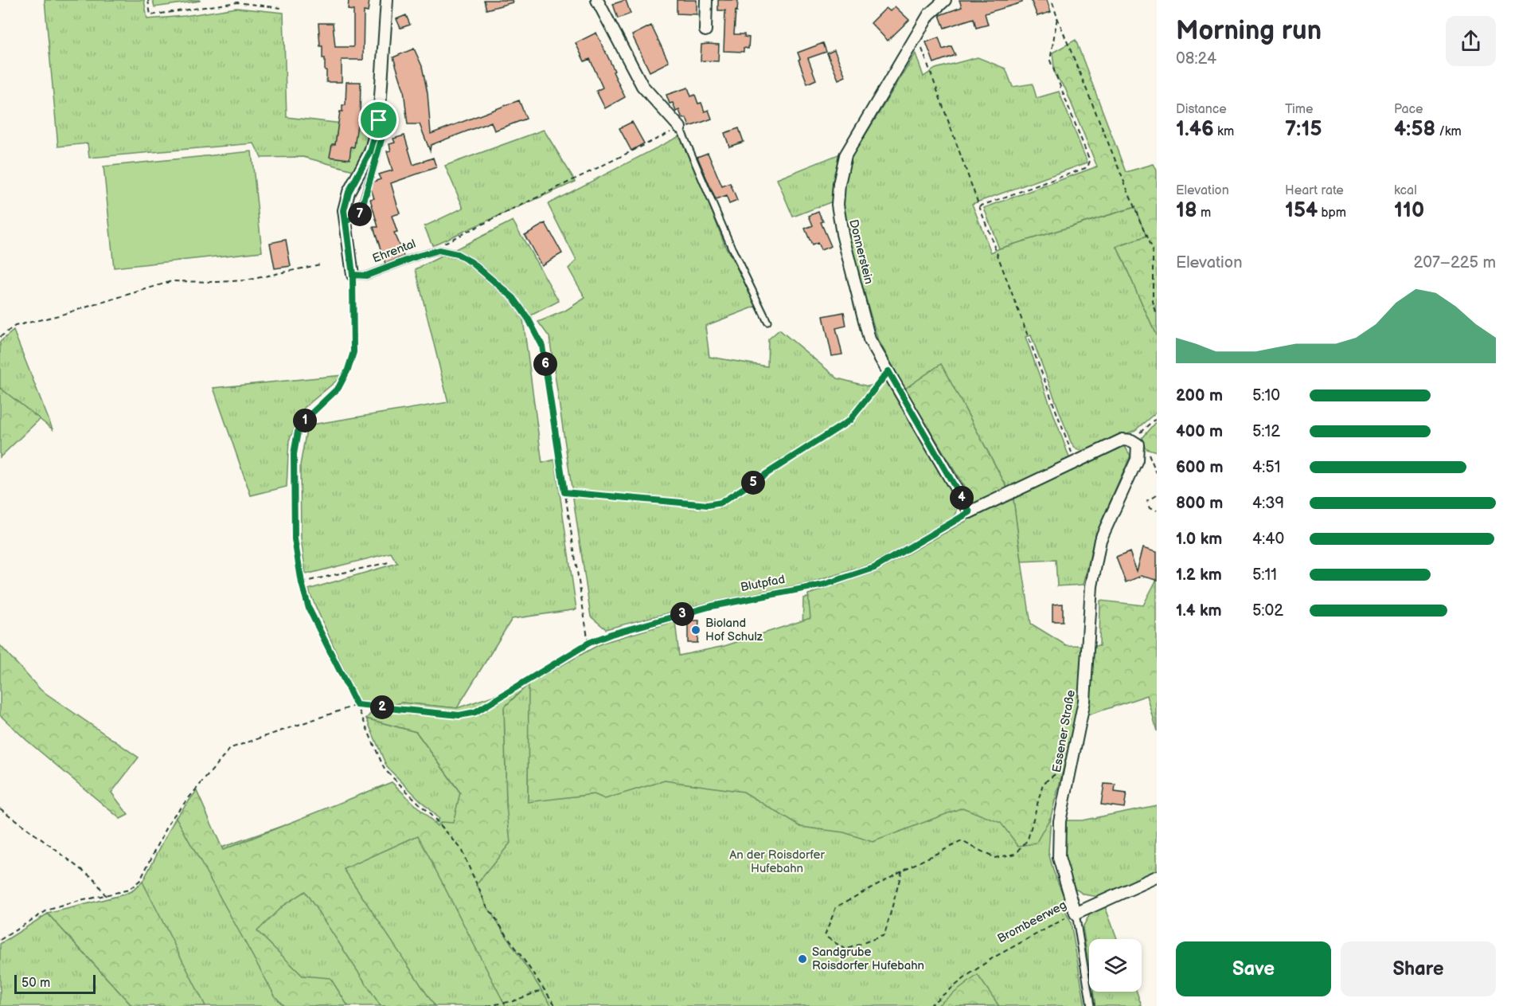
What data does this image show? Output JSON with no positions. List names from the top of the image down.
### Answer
{
  "streets": {
    "street": ["Donnerstein", "Essener Straße", "Brombeerweg"],
    "lane": ["Ehrental"],
    "path": ["Blutpfad"]
  },
  "crossings": [
    ["Donnerstein", "Blutpfad"],
    ["Essener Straße", "Brombeerweg"]
  ],
  "parks": ["An der Roisdorfer Hufebahn"],
  "places": ["Bioland Hof Schulz", "Sandgrube Roisdorfer Hufebahn"],
  "scale_bar": "50 m",
  "page": {
    "heading": ["Morning run", "08:24"],
    "stats": [
      ["Distance", "1.46 km"],
      ["Time", "7:15"],
      ["Pace", "4:58 /km"],
      ["Elevation", "18 m"],
      ["Heart rate", "154 bpm"],
      ["kcal", "110"]
    ],
    "pins": [
      "7",
      "6",
      "1",
      "5",
      "4",
      "3",
      "2"
    ],
    "chart": ["Elevation", "207–225 m"],
    "list": [
      {
        "name": "200 m",
        "note": "5:10"
      },
      {
        "name": "400 m",
        "note": "5:12"
      },
      {
        "name": "600 m",
        "note": "4:51"
      },
      {
        "name": "800 m",
        "note": "4:39"
      },
      {
        "name": "1.0 km",
        "note": "4:40"
      },
      {
        "name": "1.2 km",
        "note": "5:11"
      },
      {
        "name": "1.4 km",
        "note": "5:02"
      }
    ],
    "buttons": ["Save", "Share"],
    "scale": "50 m"
  }
}
